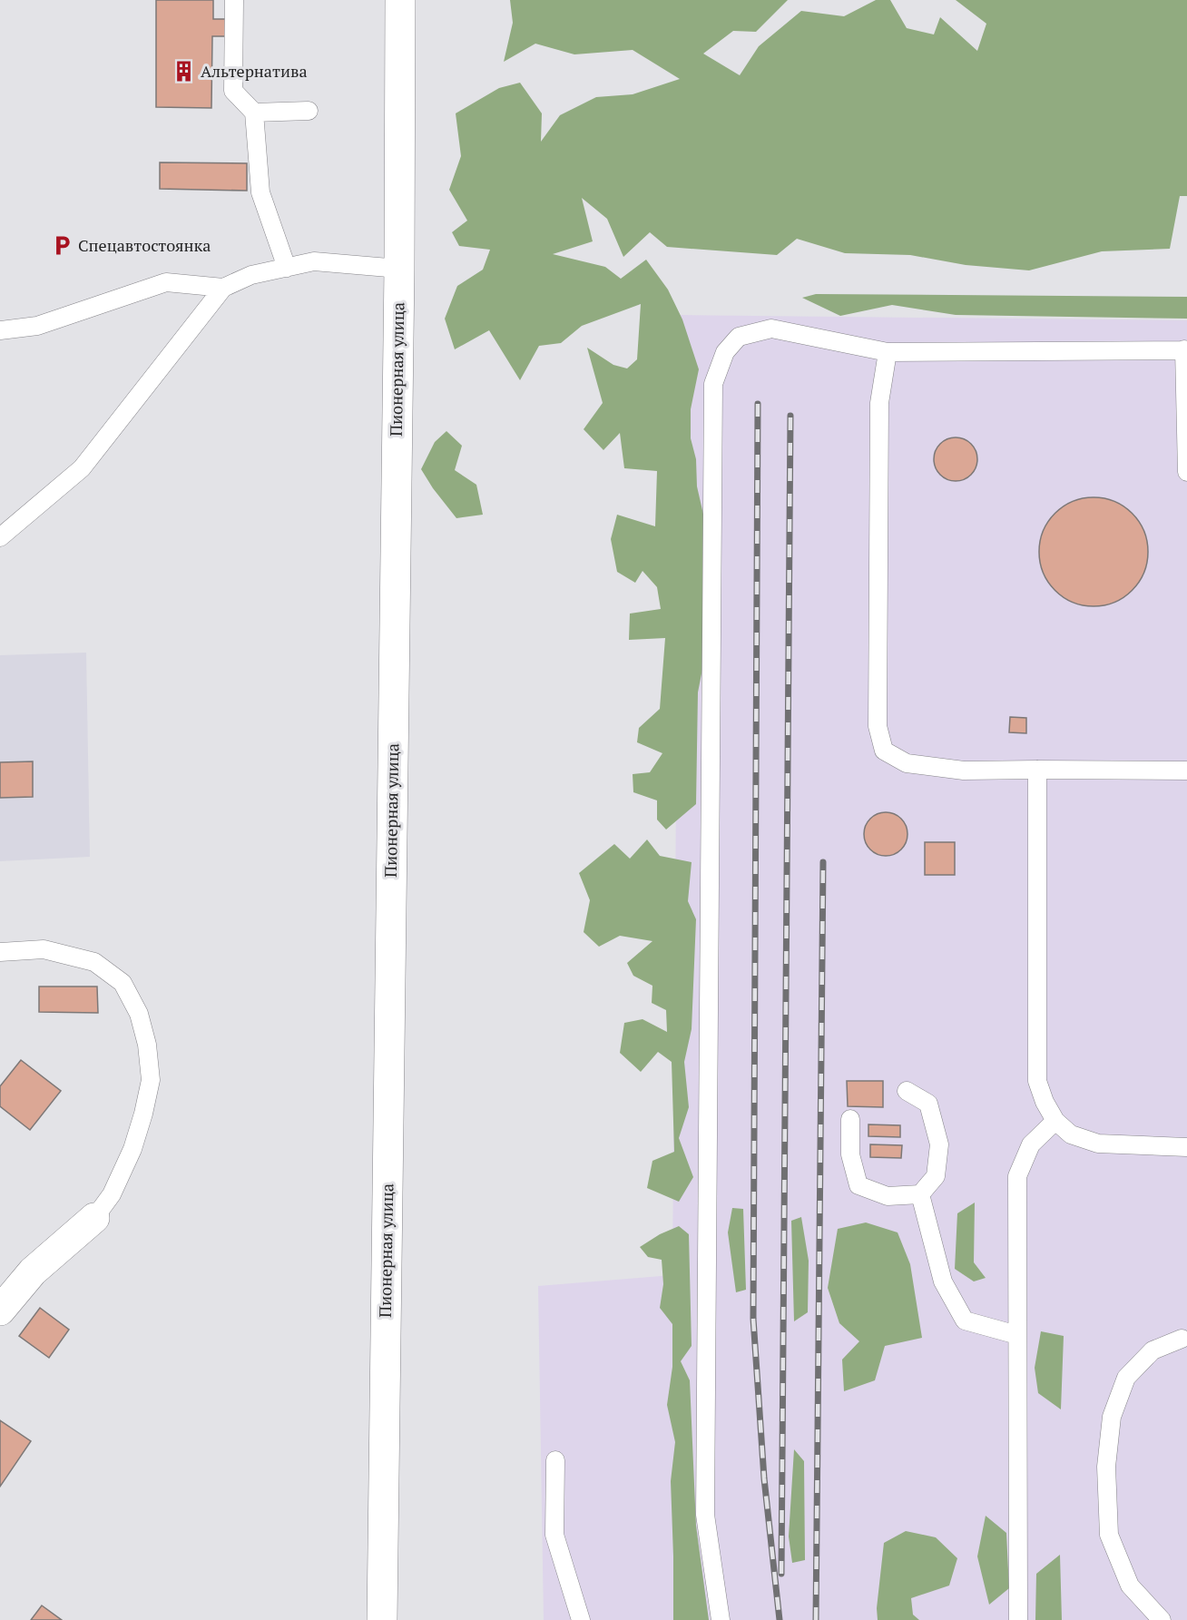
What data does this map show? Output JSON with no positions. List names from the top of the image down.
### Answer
{
  "streets": {
    "street": ["Пионерная улица"]
  },
  "places": {
    "building": ["Альтернатива"],
    "parking": ["Спецавтостоянка"]
  }
}
